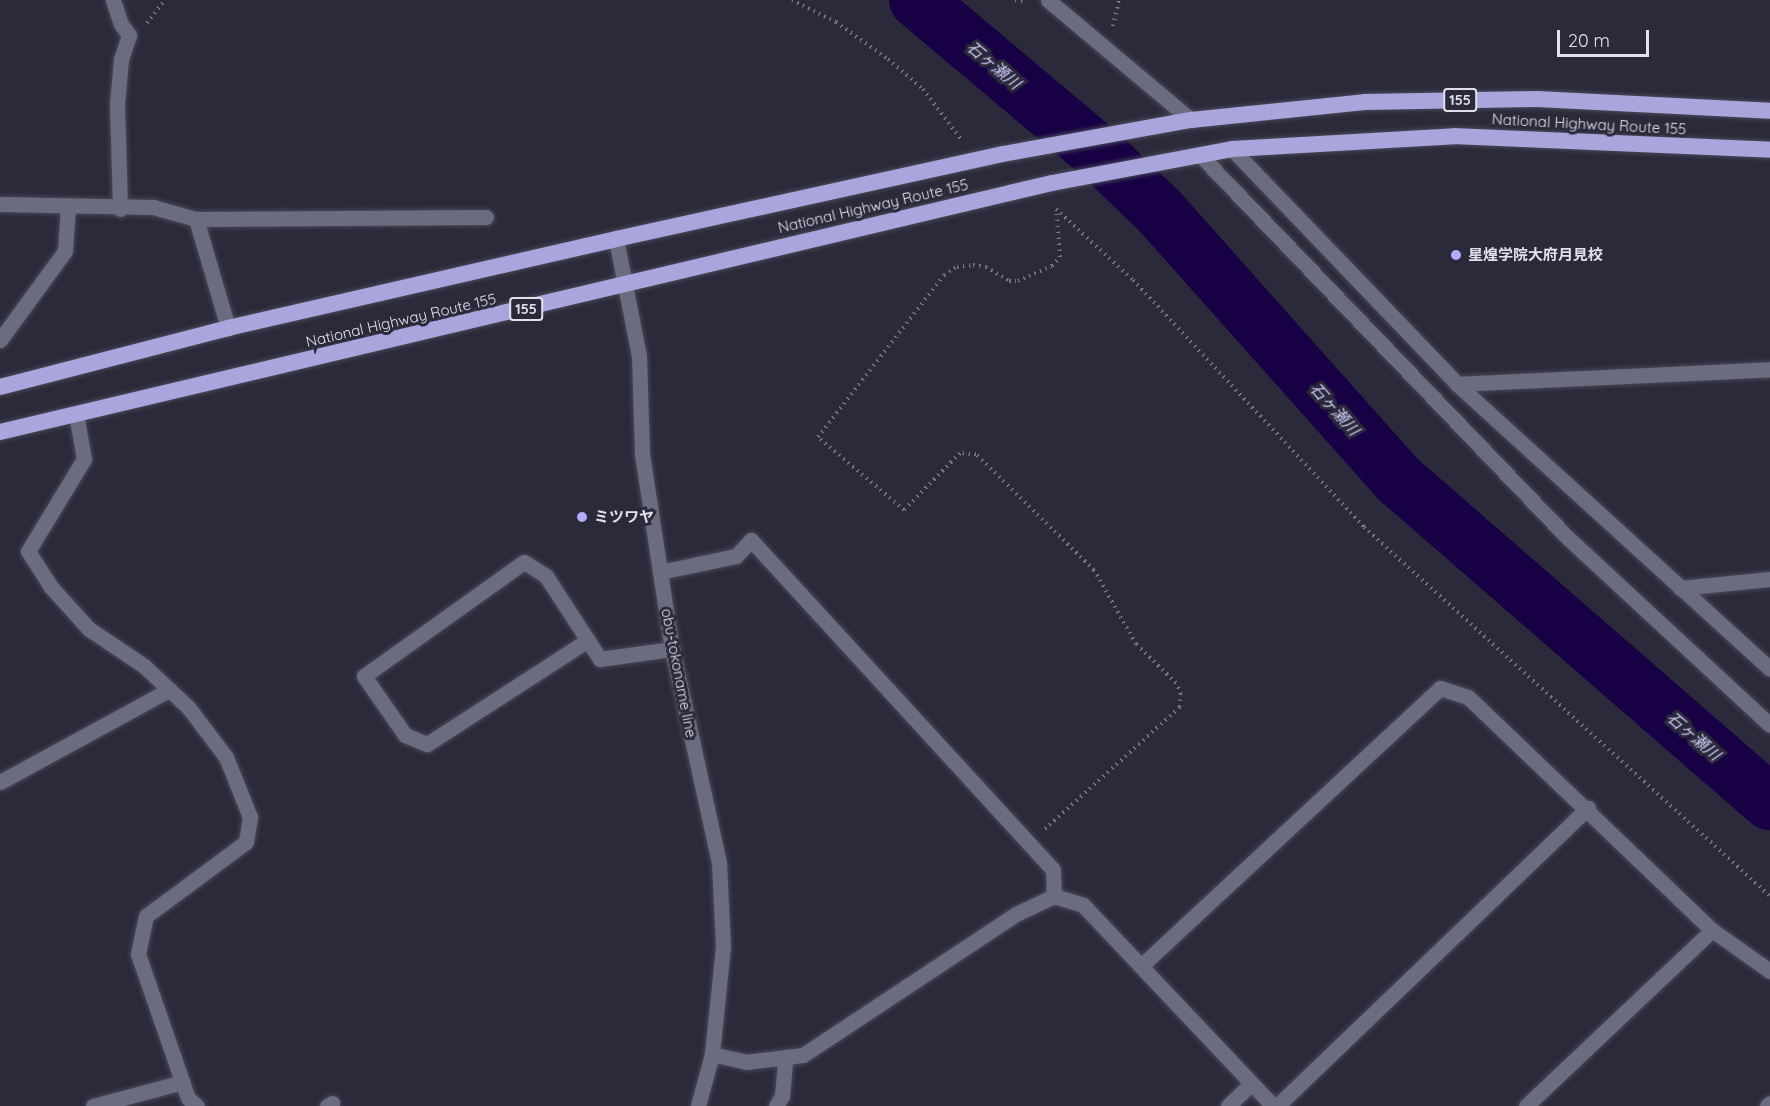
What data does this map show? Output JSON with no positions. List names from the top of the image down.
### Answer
{
  "streets": {
    "highway": ["155", "National Highway Route 155"],
    "street": ["obu-tokoname line"]
  },
  "crossings": [
    ["National Highway Route 155", "obu-tokoname line"]
  ],
  "water": ["石ヶ瀬川"],
  "places": ["星煌学院大府月見校", "ミツワヤ"],
  "scale_bar": "20 m"
}
